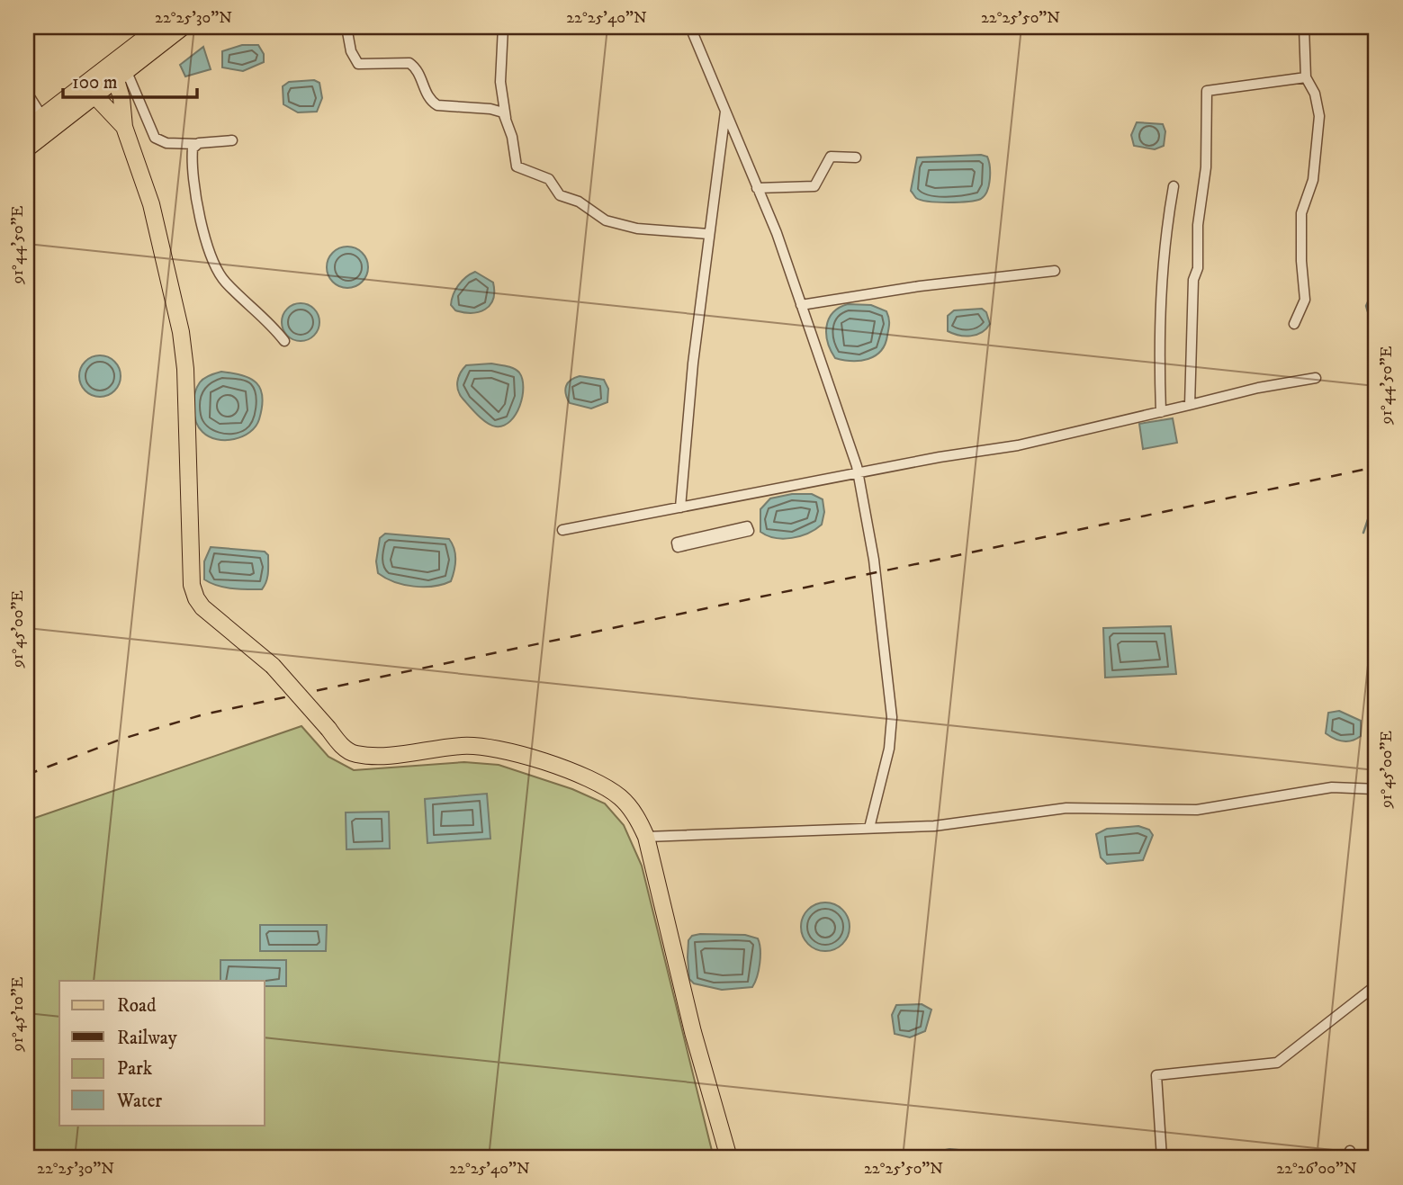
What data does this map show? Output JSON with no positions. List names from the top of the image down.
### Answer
{
  "legend": [
    "Road",
    "Railway",
    "Park",
    "Water"
  ],
  "scale_bar": "100 m",
  "coordinates": [
    "22°25'30\"N",
    "22°25'40\"N",
    "22°25'50\"N",
    "91°44'50\"E",
    "91°45'00\"E",
    "91°45'10\"E",
    "22°26'00\"N"
  ]
}
